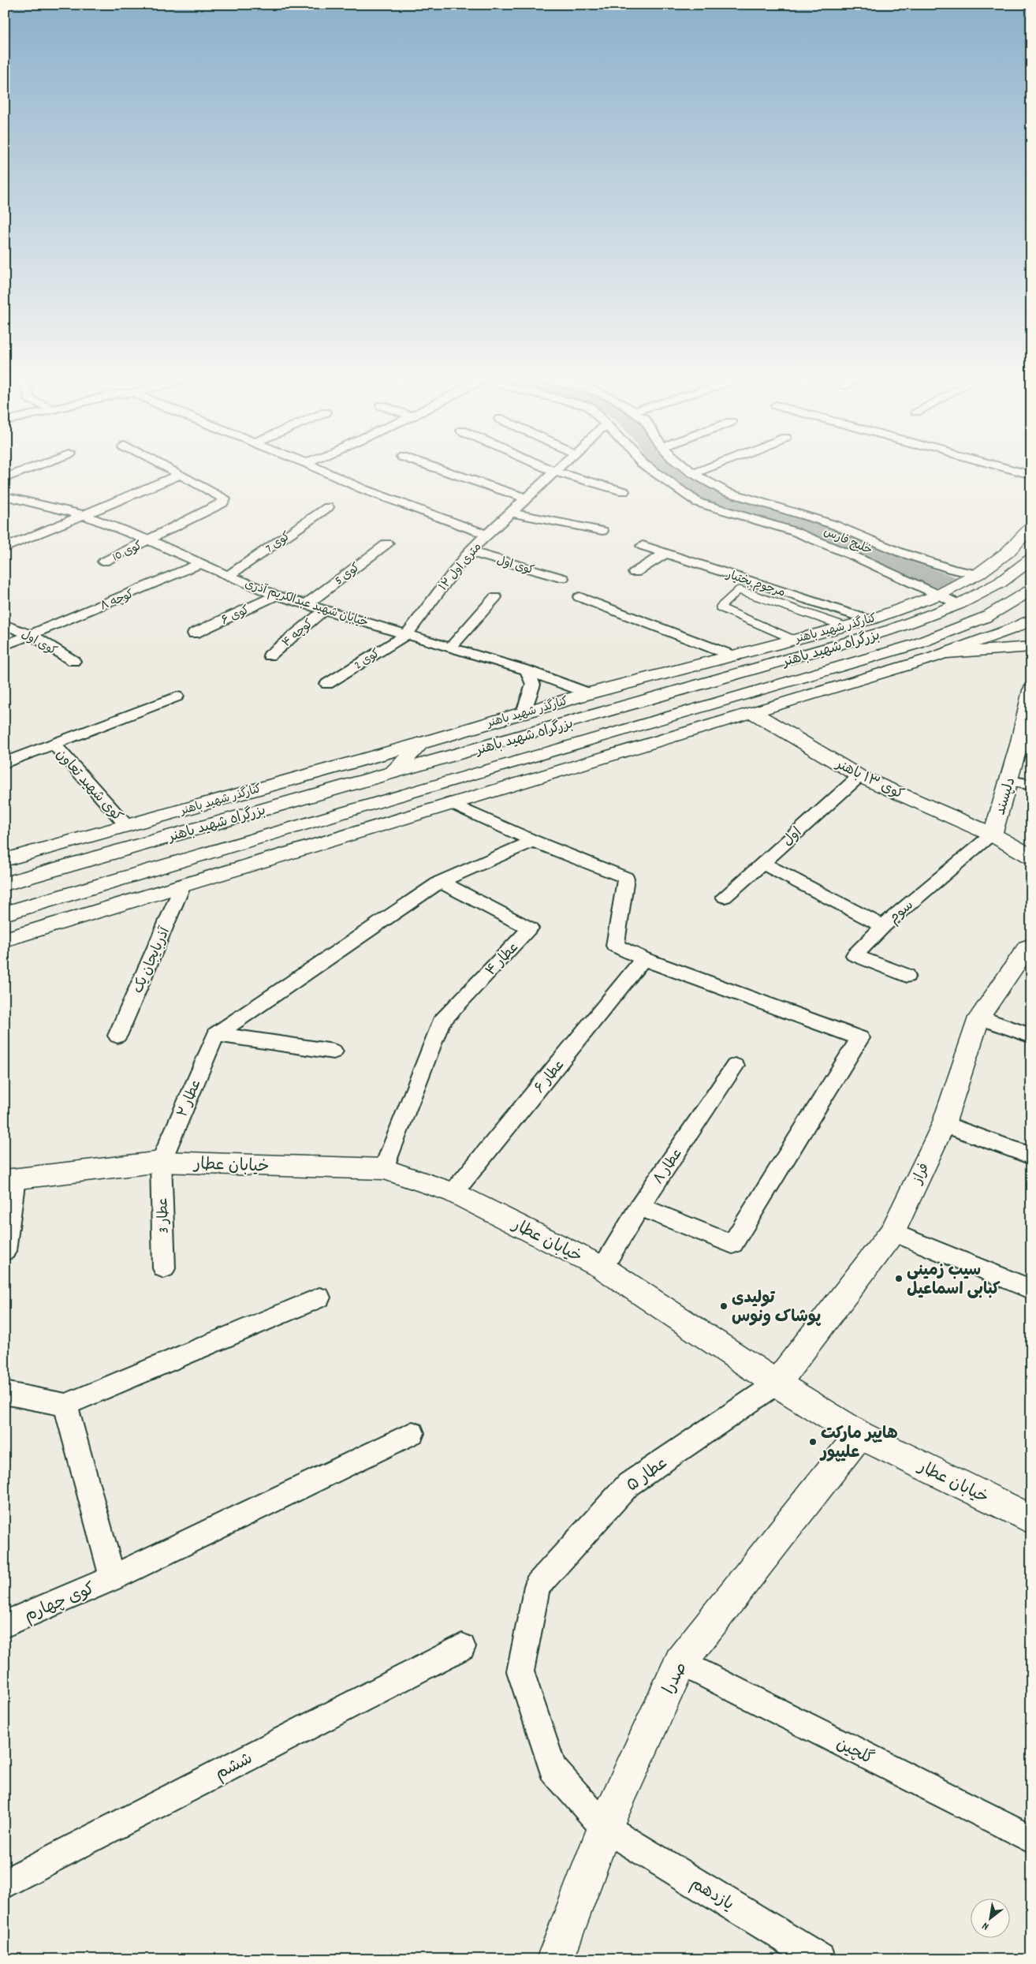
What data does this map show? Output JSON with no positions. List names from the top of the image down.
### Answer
{
  "streets": {
    "main road": [
      "کنارگذر شهید باهنر",
      "بزرگراه شهید باهنر",
      "کوی ۱۳ باهنر",
      "دلپسند",
      "خیابان عطار",
      "فراز",
      "صدرا"
    ],
    "street": [
      "خلیج فارس",
      "کوی 7",
      "کوی 10",
      "کوی اول",
      "۱۲ متری اول",
      "کوی 5",
      "مرحوم بختیار",
      "کوچه ۸",
      "خیابان شهید عبدالکریم آذری",
      "کوی ۶",
      "کوچه ۴",
      "کوی 2",
      "کوی شهید تعاون",
      "اول",
      "سوم",
      "عطار ۴",
      "آذربایجان یک",
      "عطار ۶",
      "عطار ۲",
      "عطار ۸",
      "عطار 3",
      "عطار ۵",
      "کوی چهارم",
      "گلچین",
      "ششم",
      "یازدهم"
    ]
  },
  "crossings": [
    ["خلیج فارس", "کنارگذر شهید باهنر"],
    ["خلیج فارس", "بزرگراه شهید باهنر"],
    ["کوی 7", "خیابان شهید عبدالکریم آذری"],
    ["کوی 10", "خیابان شهید عبدالکریم آذری"],
    ["کوی اول", "۱۲ متری اول"],
    ["کوی اول", "کوچه ۸"],
    ["۱۲ متری اول", "خیابان شهید عبدالکریم آذری"],
    ["۱۲ متری اول", "کوی 2"],
    ["کوی 5", "خیابان شهید عبدالکریم آذری"],
    ["مرحوم بختیار", "کنارگذر شهید باهنر"],
    ["کوچه ۸", "خیابان شهید عبدالکریم آذری"],
    ["خیابان شهید عبدالکریم آذری", "کوی ۶"],
    ["خیابان شهید عبدالکریم آذری", "کنارگذر شهید باهنر"],
    ["خیابان شهید عبدالکریم آذری", "کوچه ۴"],
    ["خیابان شهید عبدالکریم آذری", "کوی 2"],
    ["کنارگذر شهید باهنر", "کوی شهید تعاون"],
    ["کوی ۱۳ باهنر", "دلپسند"],
    ["کوی ۱۳ باهنر", "اول"],
    ["کوی ۱۳ باهنر", "سوم"],
    ["دلپسند", "سوم"],
    ["عطار ۴", "خیابان عطار"],
    ["عطار ۶", "خیابان عطار"],
    ["عطار ۲", "خیابان عطار"],
    ["عطار ۲", "عطار 3"],
    ["خیابان عطار", "عطار ۸"],
    ["خیابان عطار", "فراز"],
    ["خیابان عطار", "عطار 3"],
    ["خیابان عطار", "عطار ۵"],
    ["خیابان عطار", "صدرا"],
    ["فراز", "عطار ۵"],
    ["عطار ۵", "یازدهم"],
    ["صدرا", "گلچین"],
    ["صدرا", "یازدهم"]
  ],
  "places": ["سیب زمینی کبابی اسماعیل", "تولیدی پوشاک ونوس", "هایپر مارکت علیپور"],
  "north": "bottom left"
}
